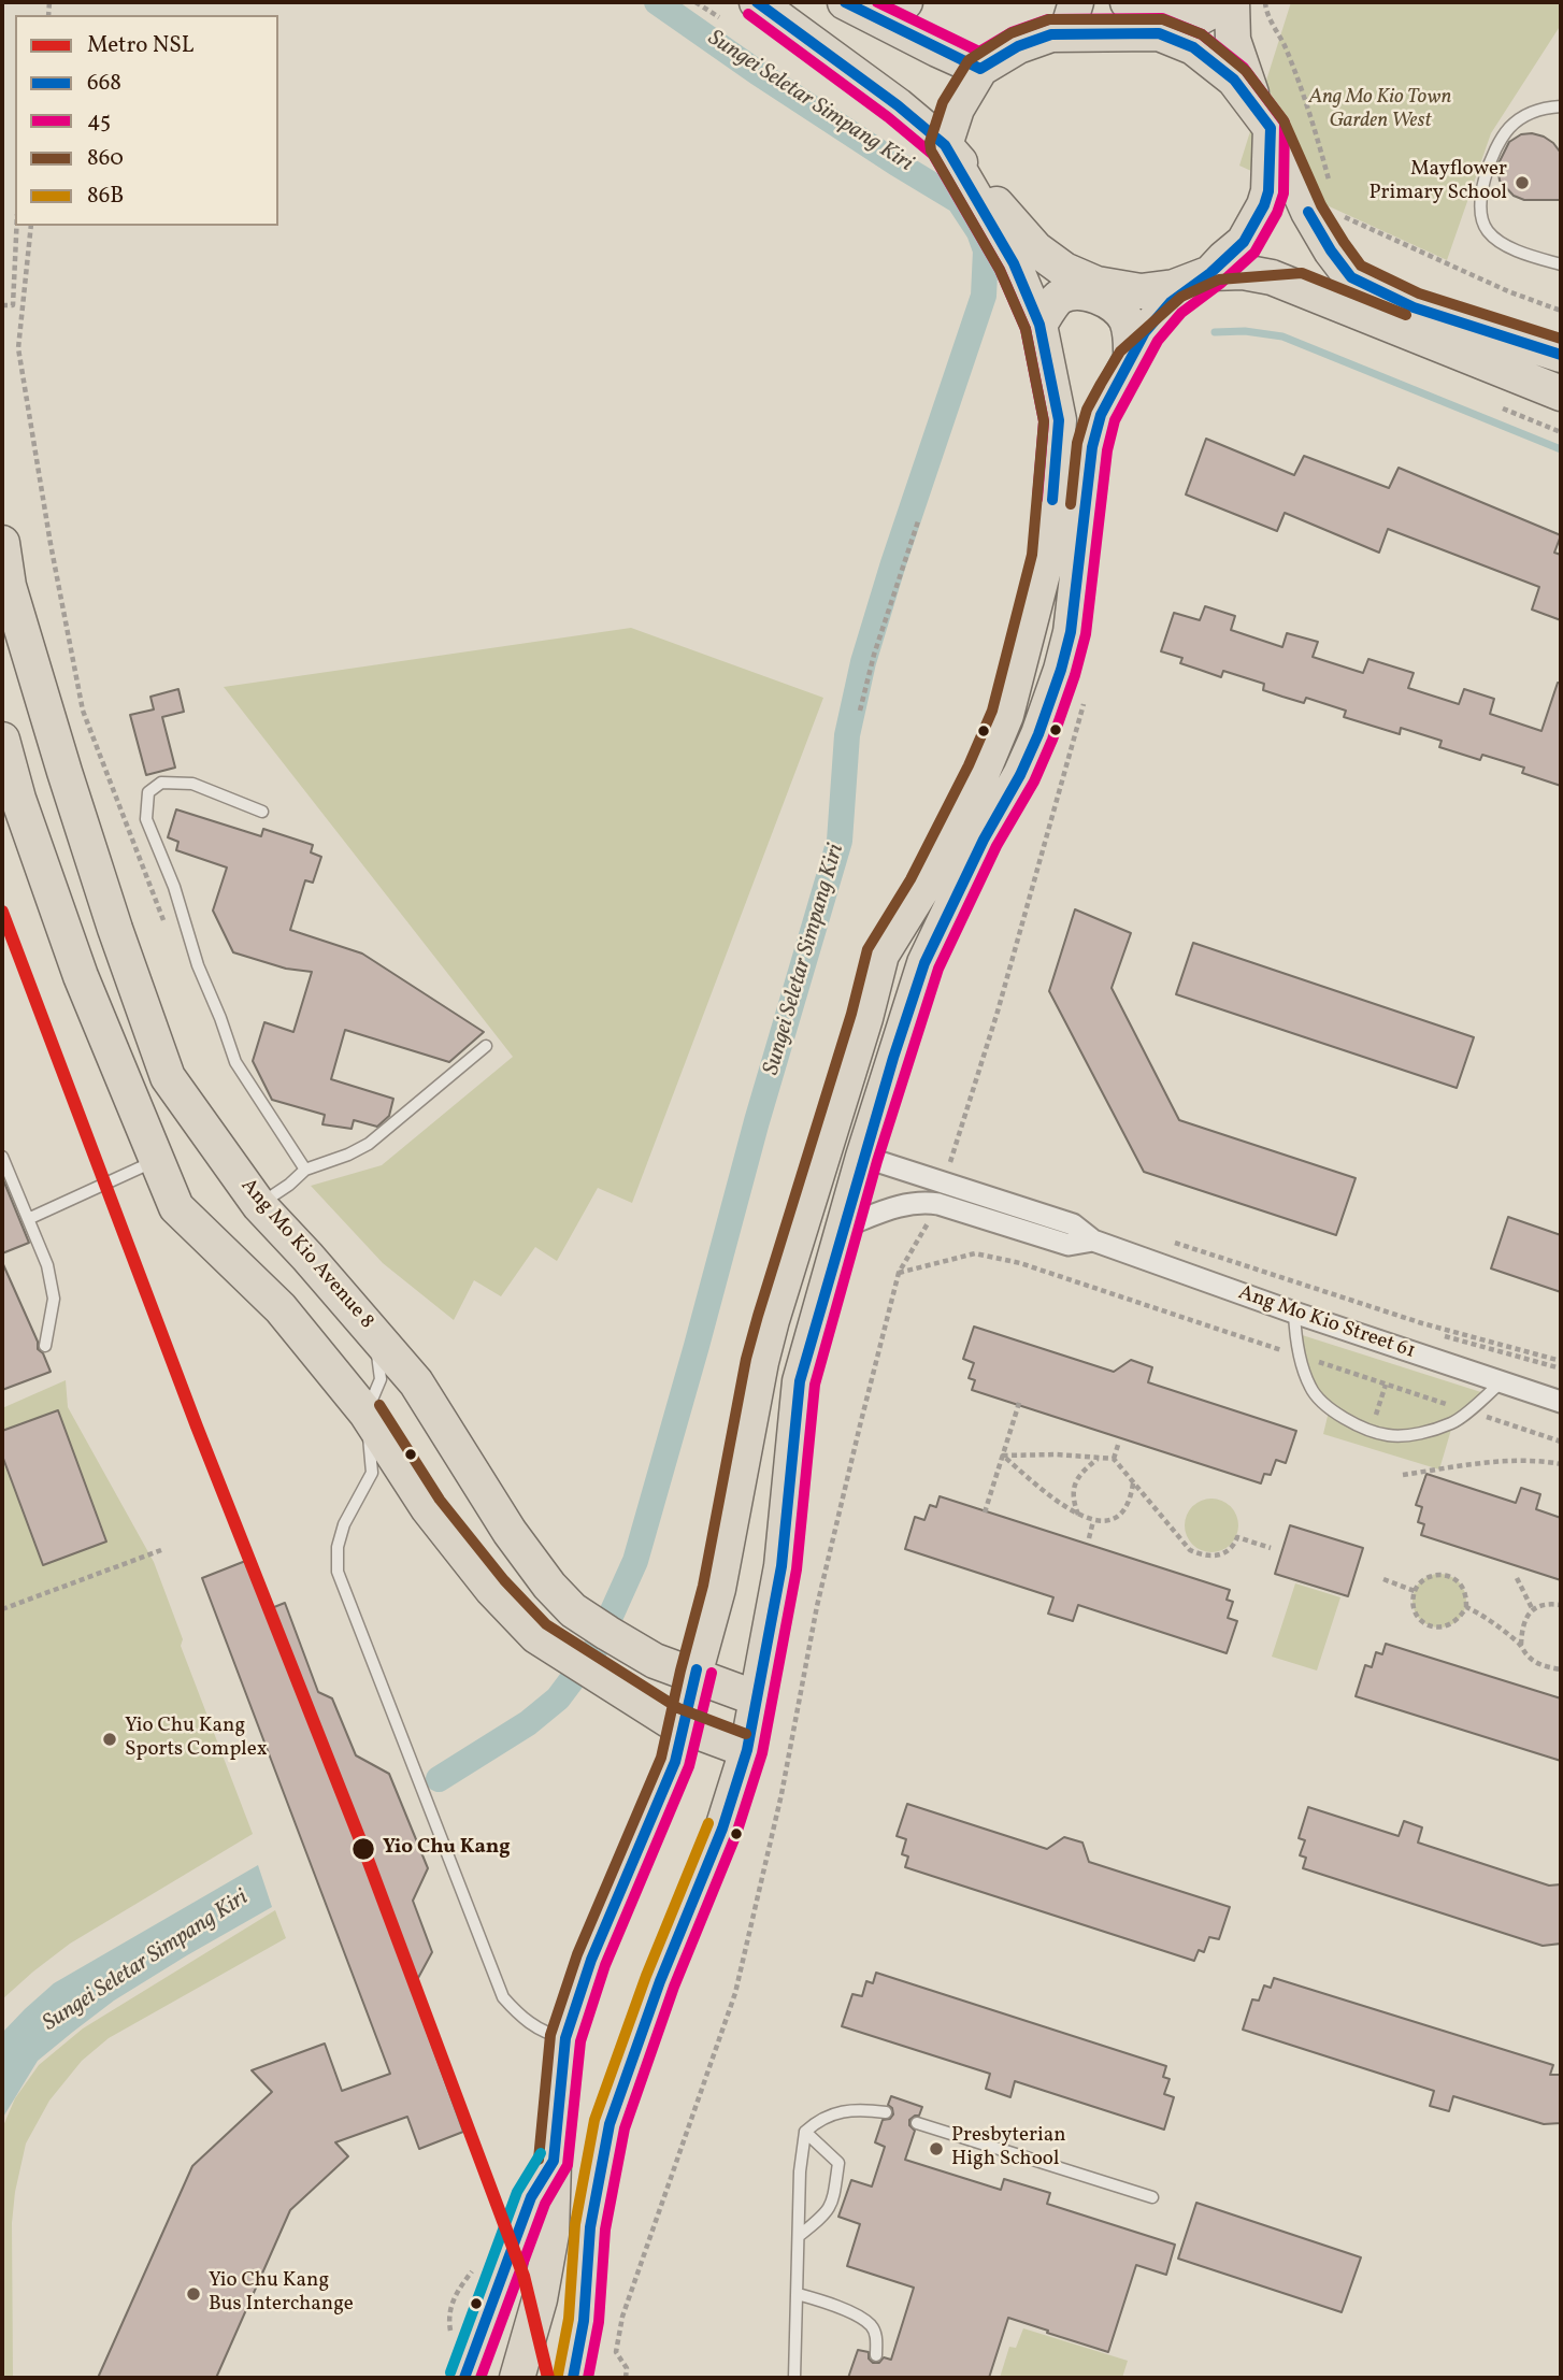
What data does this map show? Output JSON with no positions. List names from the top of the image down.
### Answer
{
  "streets": {
    "main road": ["Ang Mo Kio Avenue 8"],
    "street": ["Ang Mo Kio Street 61"]
  },
  "water": ["Sungei Seletar Simpang Kiri"],
  "parks": ["Ang Mo Kio Town Garden West"],
  "places": [
    "Mayflower Primary School",
    "Yio Chu Kang Sports Complex",
    "Yio Chu Kang",
    "Presbyterian High School",
    "Yio Chu Kang Bus Interchange"
  ],
  "lines": [
    "transit line 668",
    "transit line 45",
    "transit line 860",
    "metro line NSL",
    "transit line 86B"
  ],
  "legend": [
    "Metro NSL",
    "668",
    "45",
    "860",
    "86B"
  ]
}
